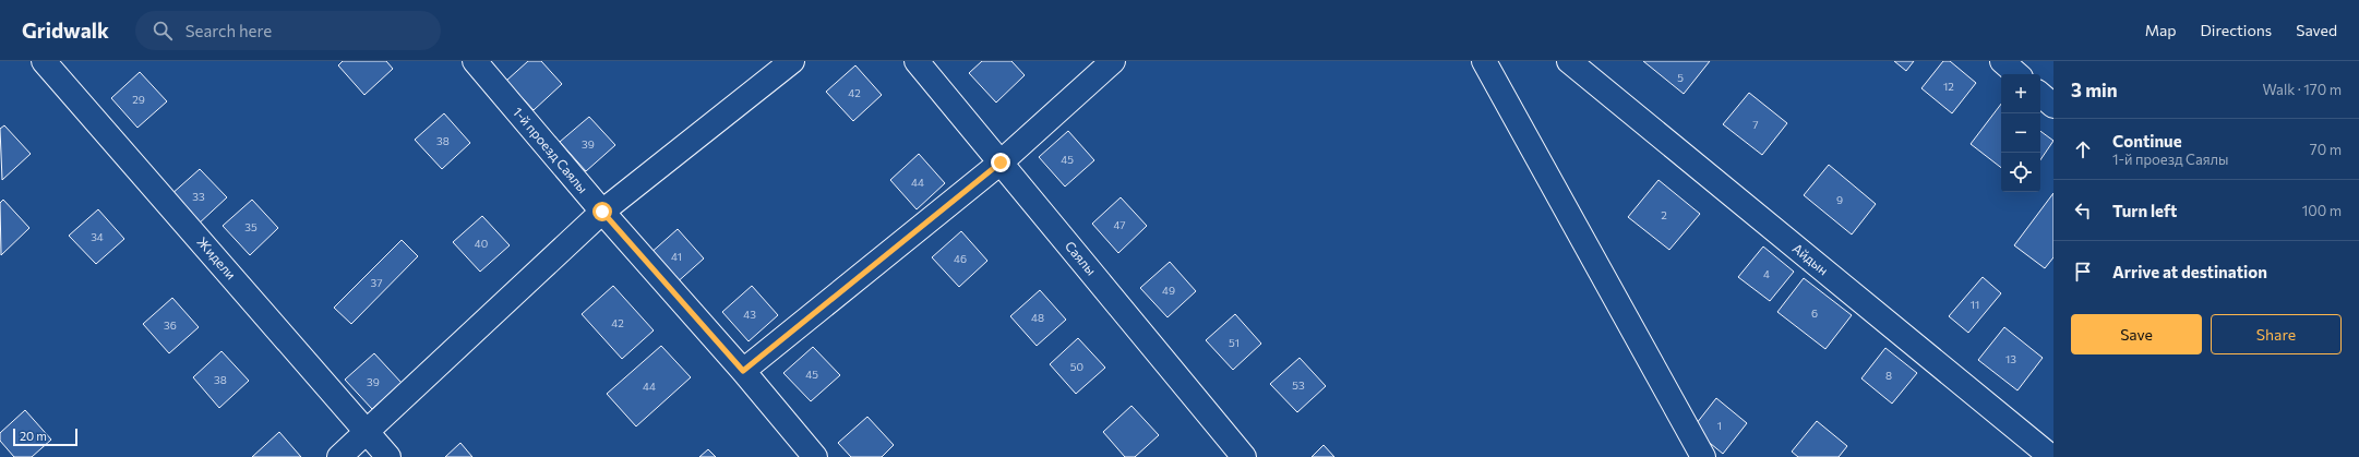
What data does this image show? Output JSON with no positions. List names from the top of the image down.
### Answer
{
  "streets": {
    "street": [
      "1-й проезд Саялы",
      "Жидели",
      "Саялы",
      "Айдын"
    ]
  },
  "house_numbers": [
    "5",
    "12",
    "42",
    "29",
    "7",
    "38",
    "39",
    "45",
    "44",
    "33",
    "9",
    "2",
    "47",
    "35",
    "34",
    "40",
    "41",
    "46",
    "4",
    "37",
    "49",
    "11",
    "6",
    "43",
    "48",
    "42",
    "36",
    "51",
    "13",
    "50",
    "45",
    "8",
    "38",
    "39",
    "53",
    "44",
    "1"
  ],
  "scale_bar": "20 m",
  "page": {
    "header": "Gridwalk",
    "search": "Search here",
    "nav": ["Map", "Directions", "Saved"],
    "heading": ["3 min", "Walk · 170 m"],
    "map_buttons": ["+", "−"],
    "list": [
      ["Continue", "1-й проезд Саялы", "70 m"],
      ["Turn left", "100 m"],
      "Arrive at destination"
    ],
    "buttons": ["Save", "Share"],
    "scale": "20 m"
  }
}
